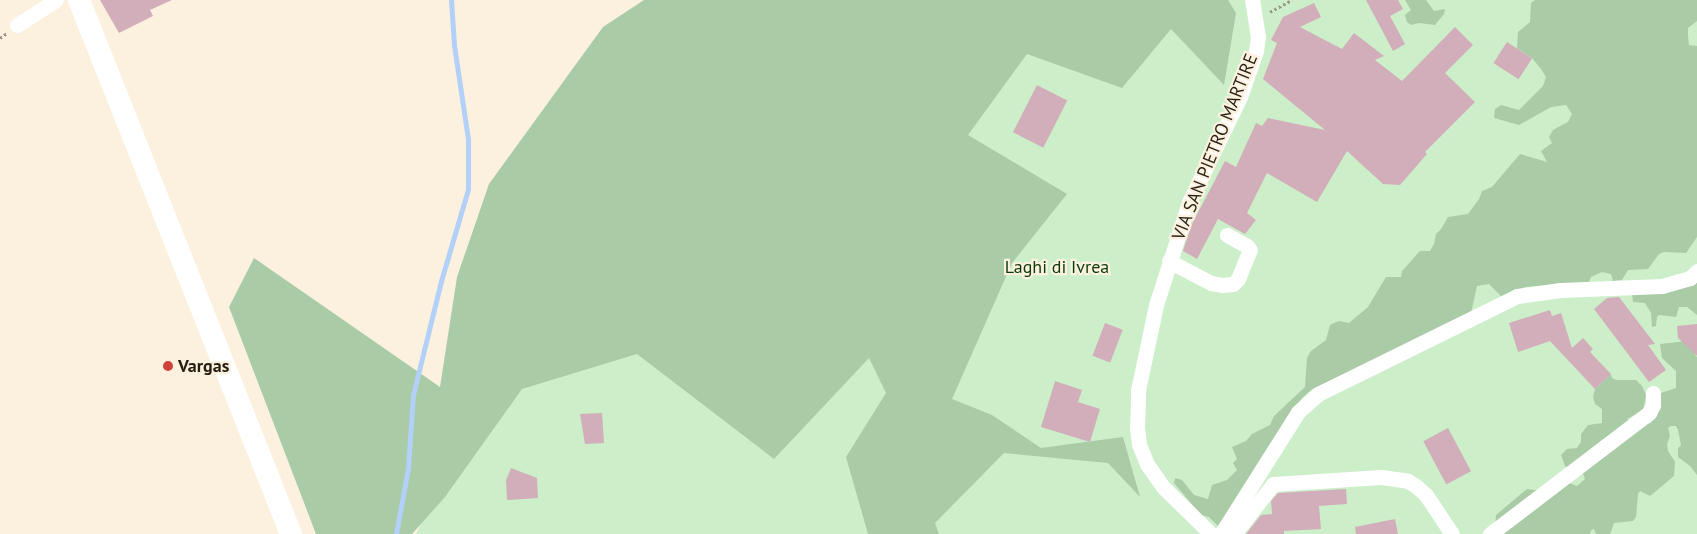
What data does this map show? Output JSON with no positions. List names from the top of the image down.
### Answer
{
  "streets": {
    "street": ["VIA SAN PIETRO MARTIRE"]
  },
  "parks": ["Laghi di Ivrea"],
  "places": ["Vargas"]
}
